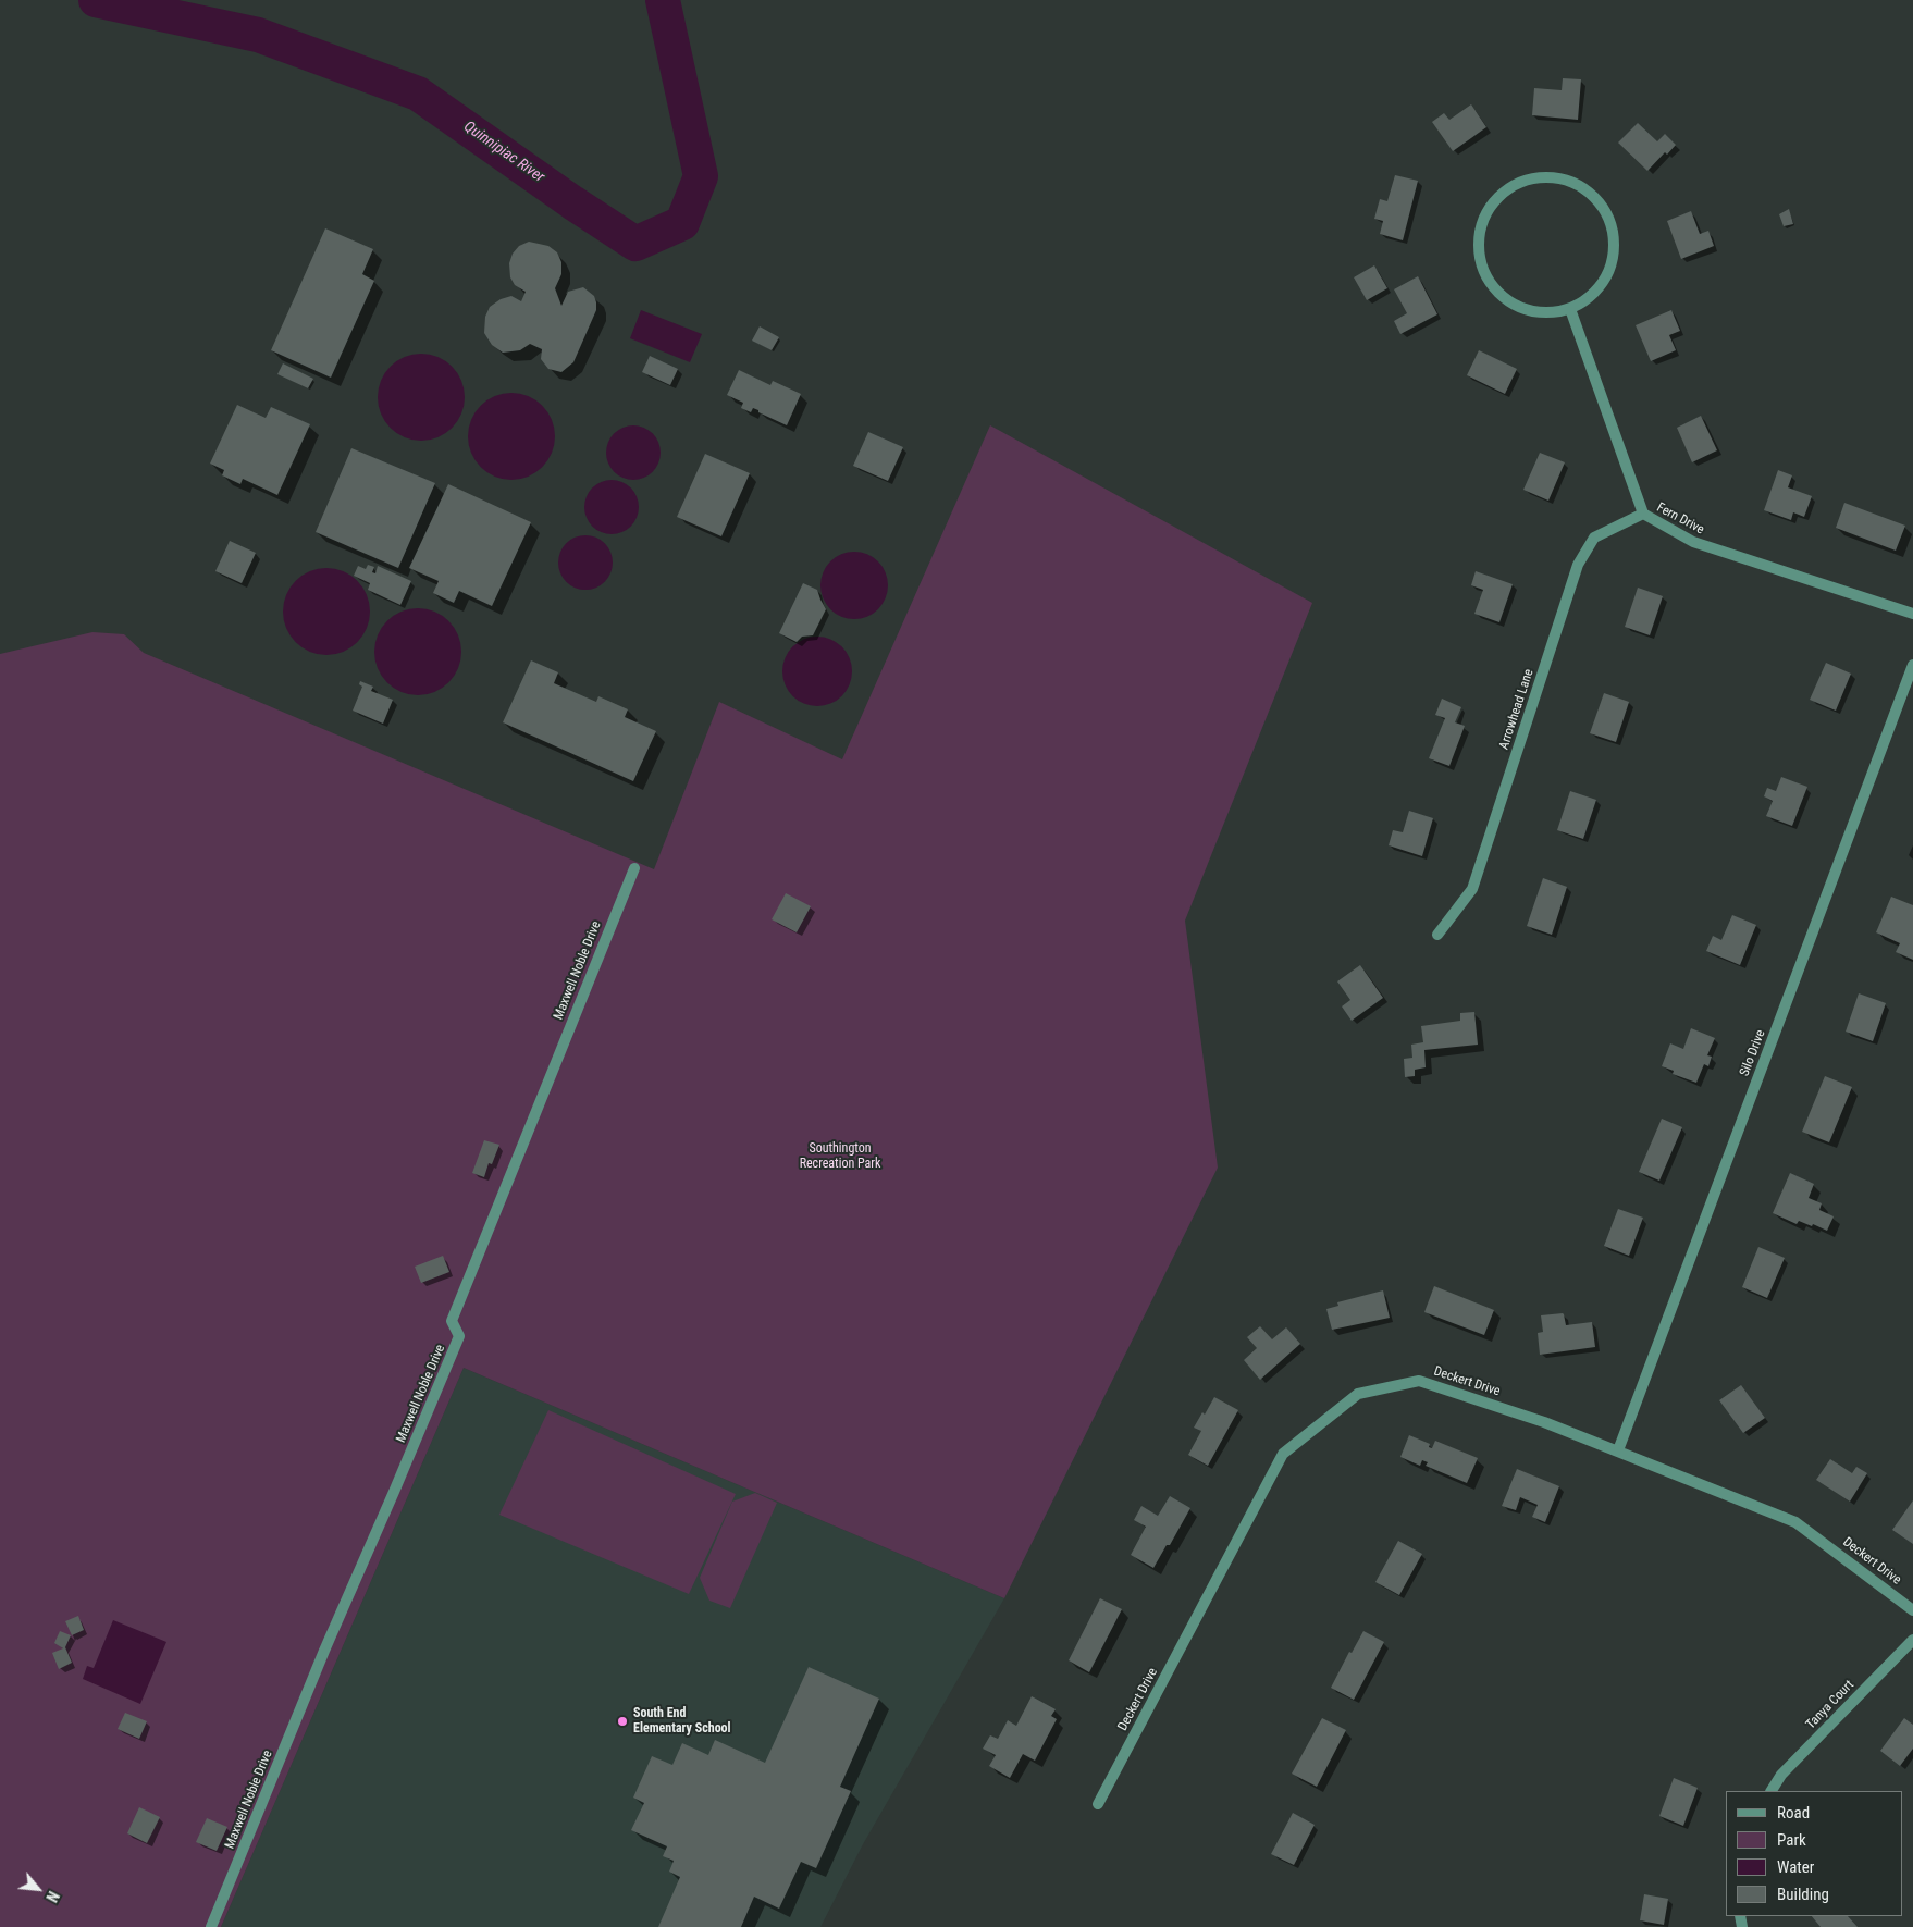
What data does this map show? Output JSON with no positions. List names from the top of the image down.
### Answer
{
  "streets": {
    "street": [
      "Fern Drive",
      "Arrowhead Lane",
      "Maxwell Noble Drive",
      "Silo Drive",
      "Deckert Drive",
      "Tanya Court"
    ]
  },
  "crossings": [
    ["Fern Drive", "Arrowhead Lane"],
    ["Silo Drive", "Deckert Drive"]
  ],
  "water": ["Quinnipiac River"],
  "parks": ["Southington Recreation Park"],
  "places": ["South End Elementary School"],
  "legend": [
    "Road",
    "Park",
    "Water",
    "Building"
  ],
  "north": "bottom right"
}
